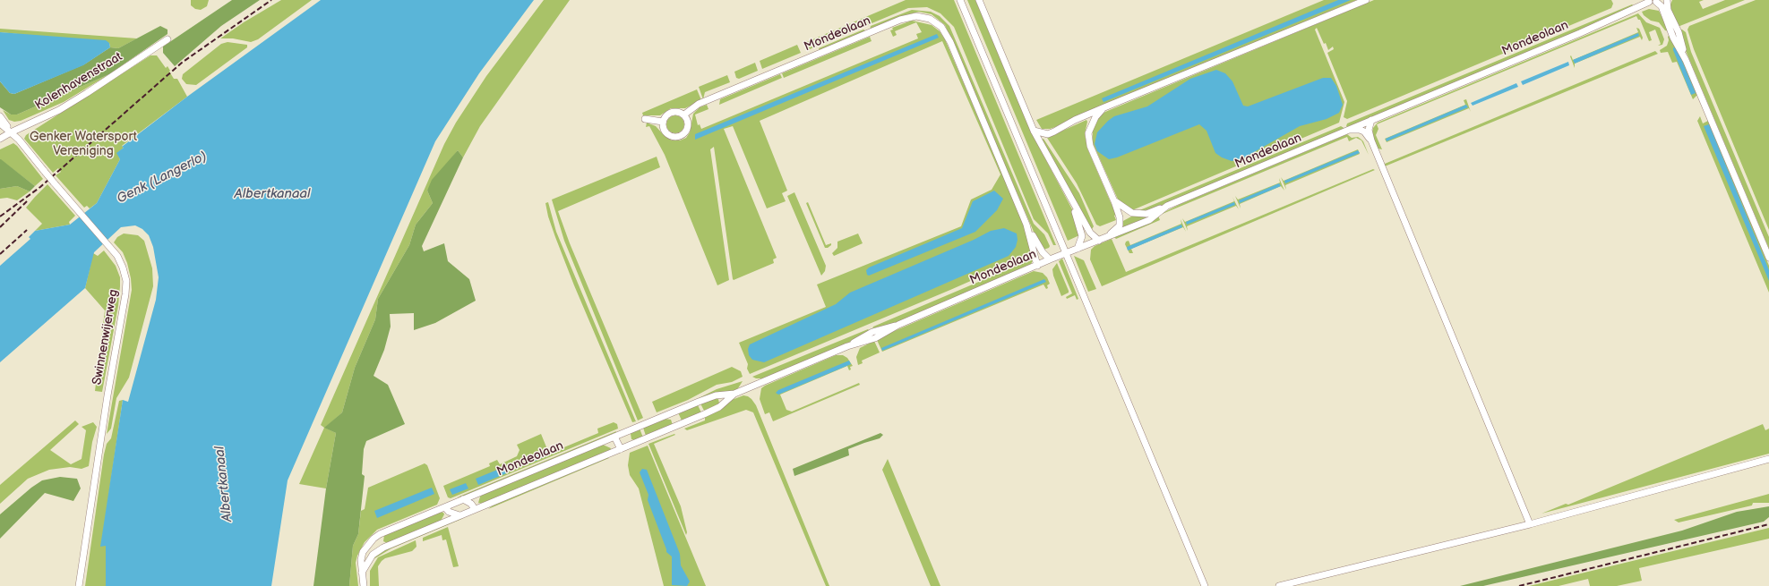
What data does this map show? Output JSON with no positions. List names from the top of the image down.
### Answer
{
  "streets": {
    "street": ["Mondeolaan", "Kolenhavenstraat", "Swinnenwijerweg"]
  },
  "crossings": [
    ["Kolenhavenstraat", "Swinnenwijerweg"]
  ],
  "water": ["Genk (Langerlo)", "Albertkanaal"],
  "parks": ["Genker Watersport Vereniging"]
}
